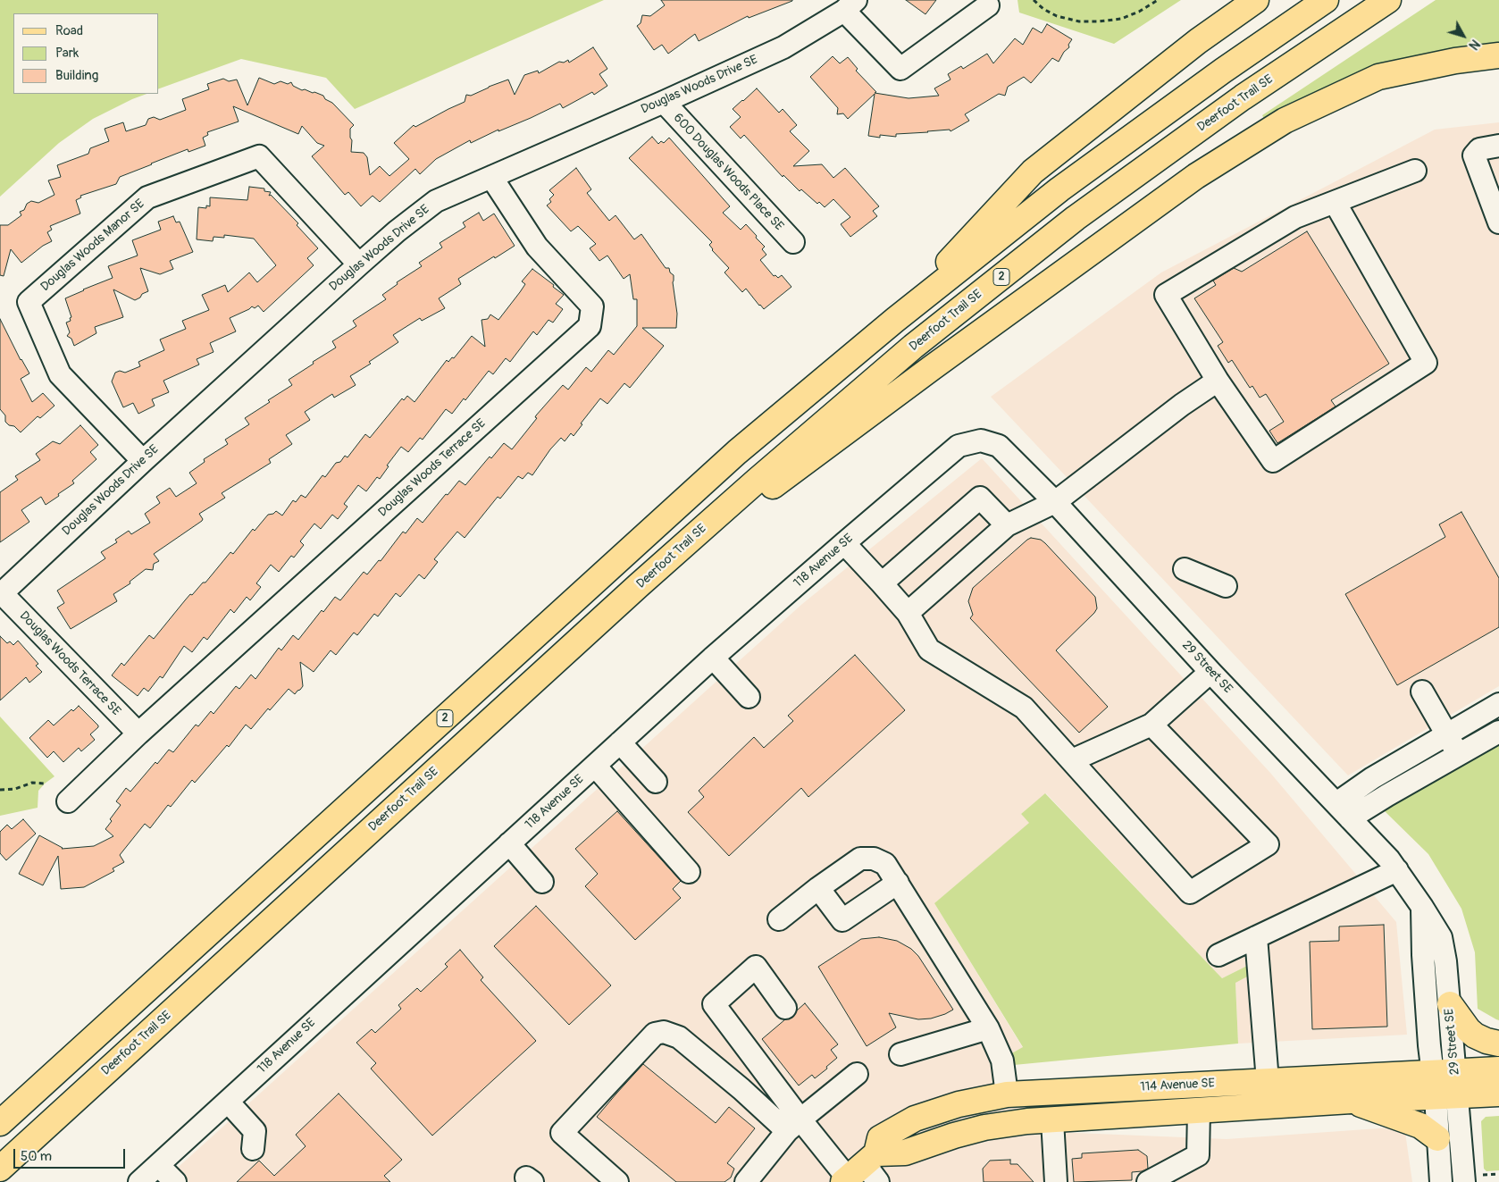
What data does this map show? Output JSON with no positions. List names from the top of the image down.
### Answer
{
  "streets": {
    "main road": ["Deerfoot Trail SE", "2", "114 Avenue SE"],
    "street": [
      "Douglas Woods Drive SE",
      "600 Douglas Woods Place SE",
      "Douglas Woods Manor SE",
      "Douglas Woods Terrace SE",
      "118 Avenue SE",
      "29 Street SE"
    ]
  },
  "crossings": [
    ["Douglas Woods Drive SE", "600 Douglas Woods Place SE"],
    ["Douglas Woods Drive SE", "Douglas Woods Manor SE"],
    ["Douglas Woods Drive SE", "Douglas Woods Terrace SE"],
    ["118 Avenue SE", "29 Street SE"],
    ["29 Street SE", "114 Avenue SE"]
  ],
  "legend": ["Road", "Park", "Building"],
  "scale_bar": "50 m",
  "north": "bottom right"
}
